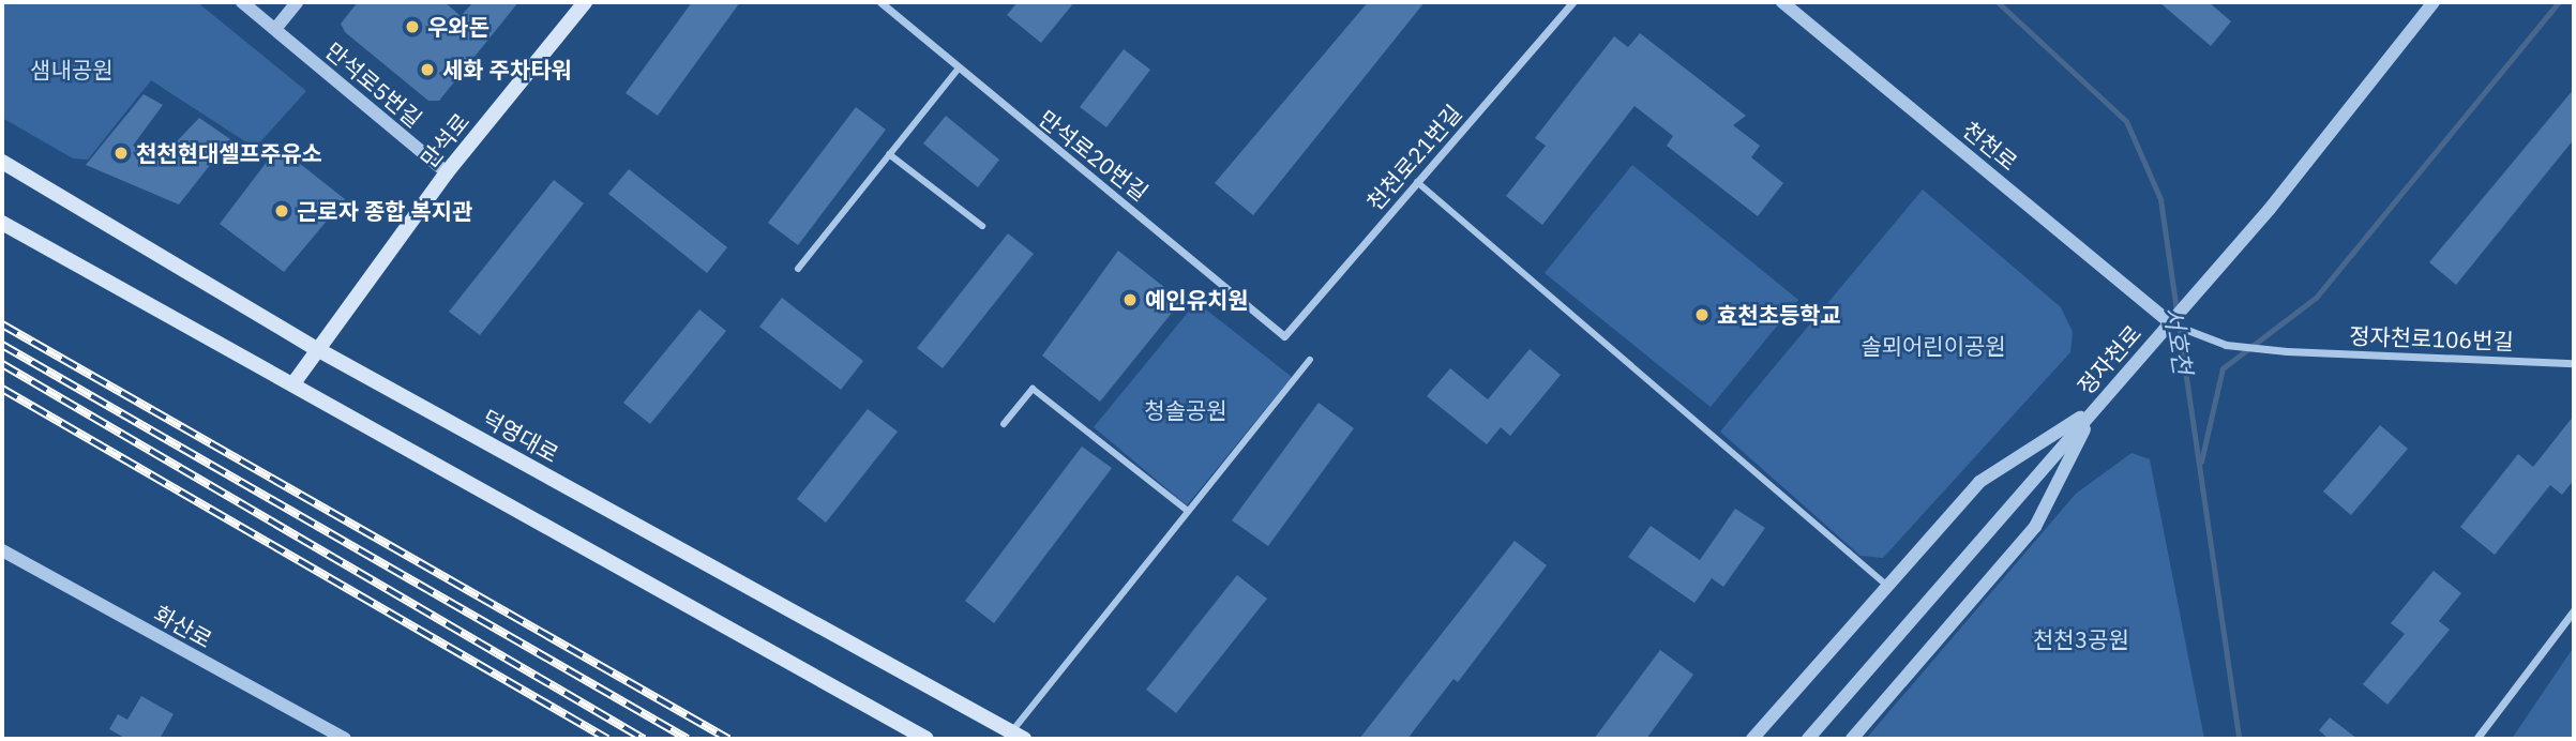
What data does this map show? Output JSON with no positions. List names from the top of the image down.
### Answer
{
  "streets": {
    "main road": ["만석로", "덕영대로"],
    "street": [
      "만석로5번길",
      "천천로",
      "만석로20번길",
      "천천로21번길",
      "정자천로106번길",
      "정자천로",
      "화산로"
    ]
  },
  "crossings": [
    ["만석로5번길", "만석로"],
    ["만석로", "덕영대로"],
    ["천천로", "정자천로106번길"],
    ["천천로", "정자천로"],
    ["만석로20번길", "천천로21번길"],
    ["정자천로106번길", "정자천로"]
  ],
  "water": ["서호천"],
  "parks": [
    "샘내공원",
    "솔뫼어린이공원",
    "청솔공원",
    "천천3공원"
  ],
  "places": [
    "우와돈",
    "세화 주차타워",
    "천천현대셀프주유소",
    "근로자 종합 복지관",
    "예인유치원",
    "효천초등학교"
  ]
}
